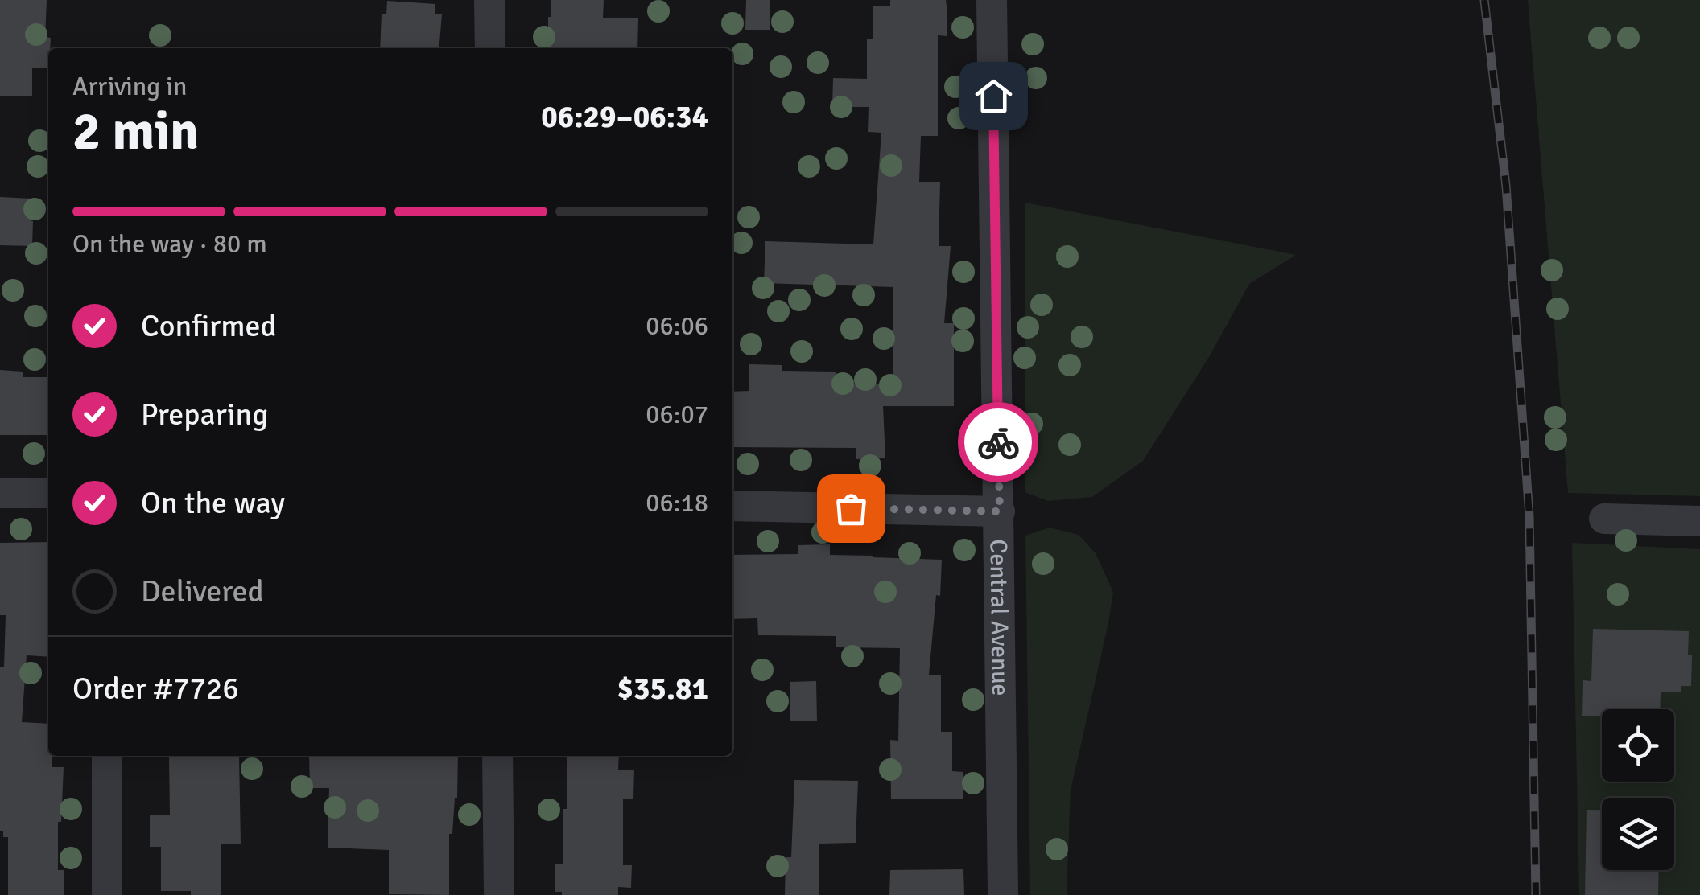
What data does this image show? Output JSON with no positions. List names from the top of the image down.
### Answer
{
  "streets": {
    "street": ["Central Avenue"]
  },
  "page": {
    "heading": ["2 min", "Arriving in", "06:29–06:34"],
    "panel": ["Order #7726", "$35.81"],
    "bar": "On the way · 80 m",
    "list": [
      ["Confirmed", "06:06"],
      ["Preparing", "06:07"],
      ["On the way", "06:18"],
      "Delivered"
    ]
  }
}
